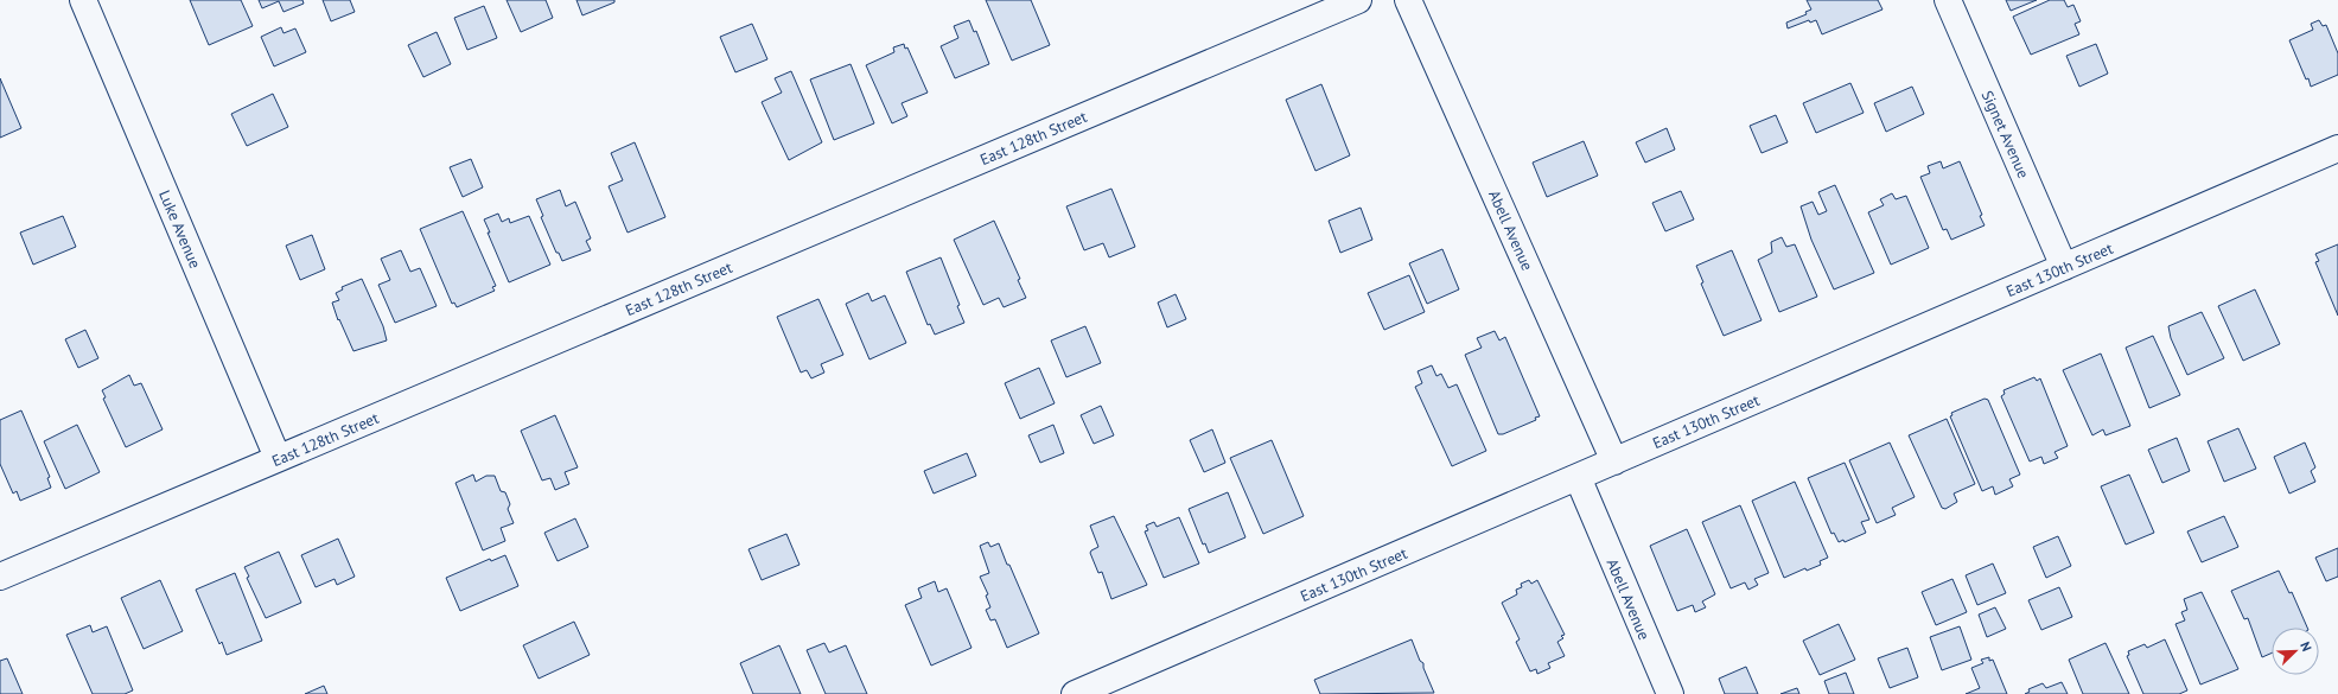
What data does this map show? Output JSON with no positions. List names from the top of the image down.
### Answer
{
  "streets": {
    "street": [
      "Signet Avenue",
      "East 128th Street",
      "Luke Avenue",
      "Abell Avenue",
      "East 130th Street"
    ]
  },
  "crossings": [
    ["Signet Avenue", "East 130th Street"],
    ["East 128th Street", "Luke Avenue"],
    ["Abell Avenue", "East 130th Street"]
  ],
  "north": "top right"
}
